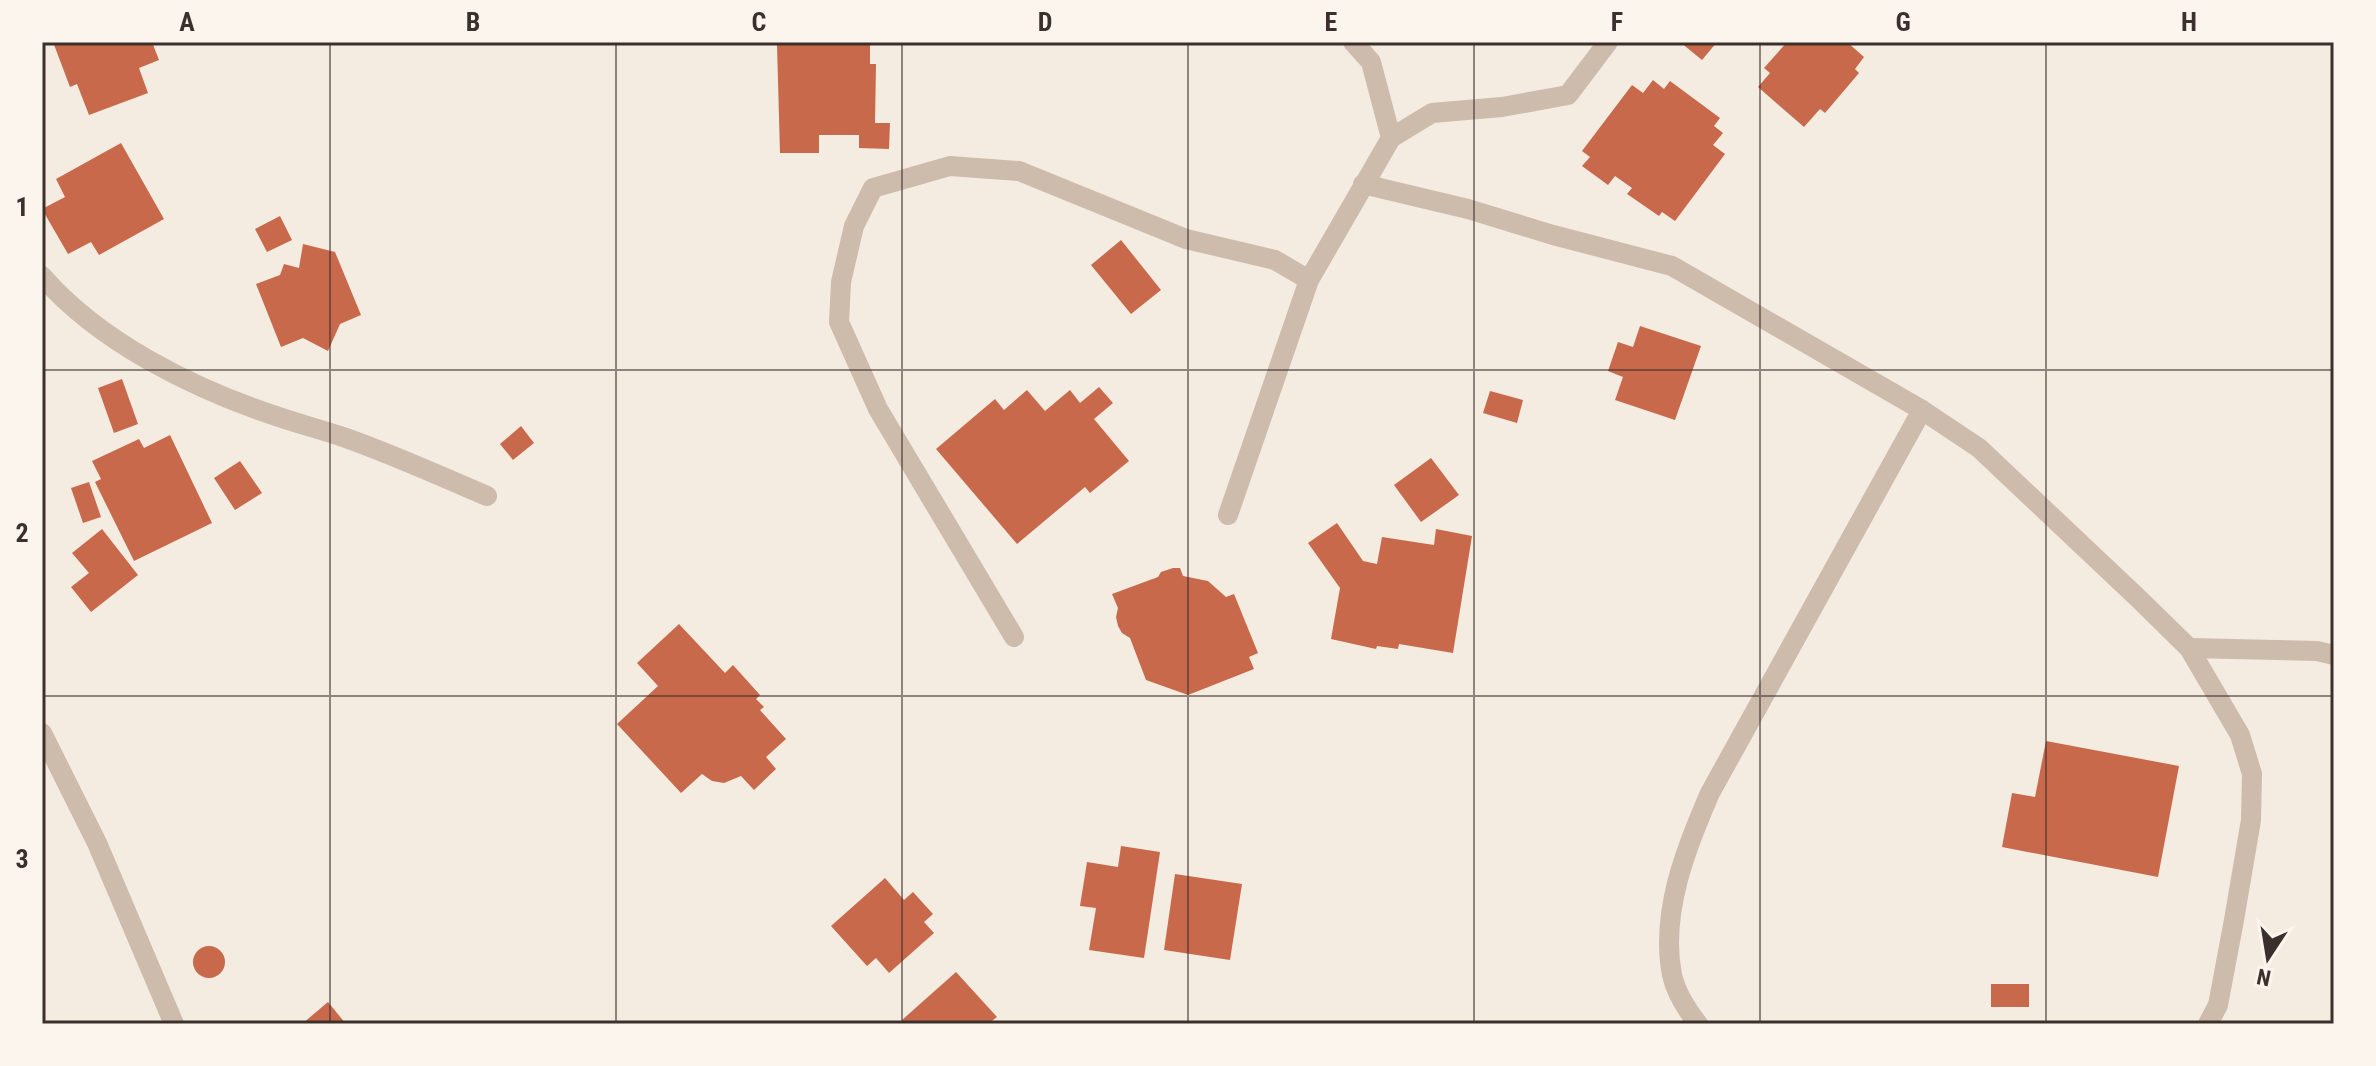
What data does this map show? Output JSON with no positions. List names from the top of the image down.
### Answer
{
  "north": "bottom",
  "grid": {
    "columns": [
      "A",
      "B",
      "C",
      "D",
      "E",
      "F",
      "G",
      "H"
    ],
    "rows": ["1", "2", "3"]
  }
}
